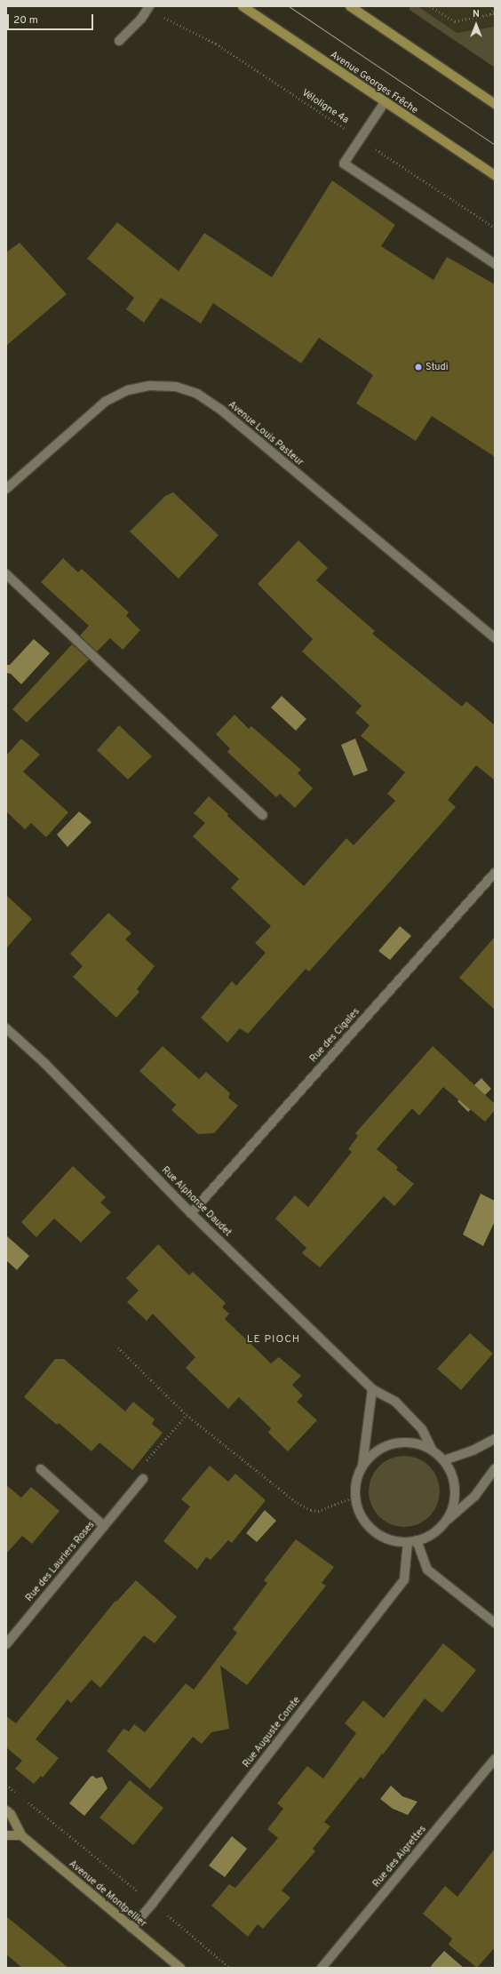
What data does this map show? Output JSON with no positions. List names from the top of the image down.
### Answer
{
  "streets": {
    "main road": ["Avenue Georges Frêche", "Avenue de Montpellier"],
    "street": [
      "Avenue Louis Pasteur",
      "Rue des Cigales",
      "Rue Alphonse Daudet",
      "Rue des Lauriers Roses",
      "Rue Auguste Comte",
      "Rue des Aigrettes"
    ],
    "path": ["Véloligne 4a"]
  },
  "crossings": [
    ["Rue des Cigales", "Rue Alphonse Daudet"],
    ["Rue Alphonse Daudet", "Rue Auguste Comte"],
    ["Rue Auguste Comte", "Avenue de Montpellier"]
  ],
  "districts": ["LE PIOCH"],
  "places": ["Studi"],
  "scale_bar": "20 m",
  "north": "top"
}
